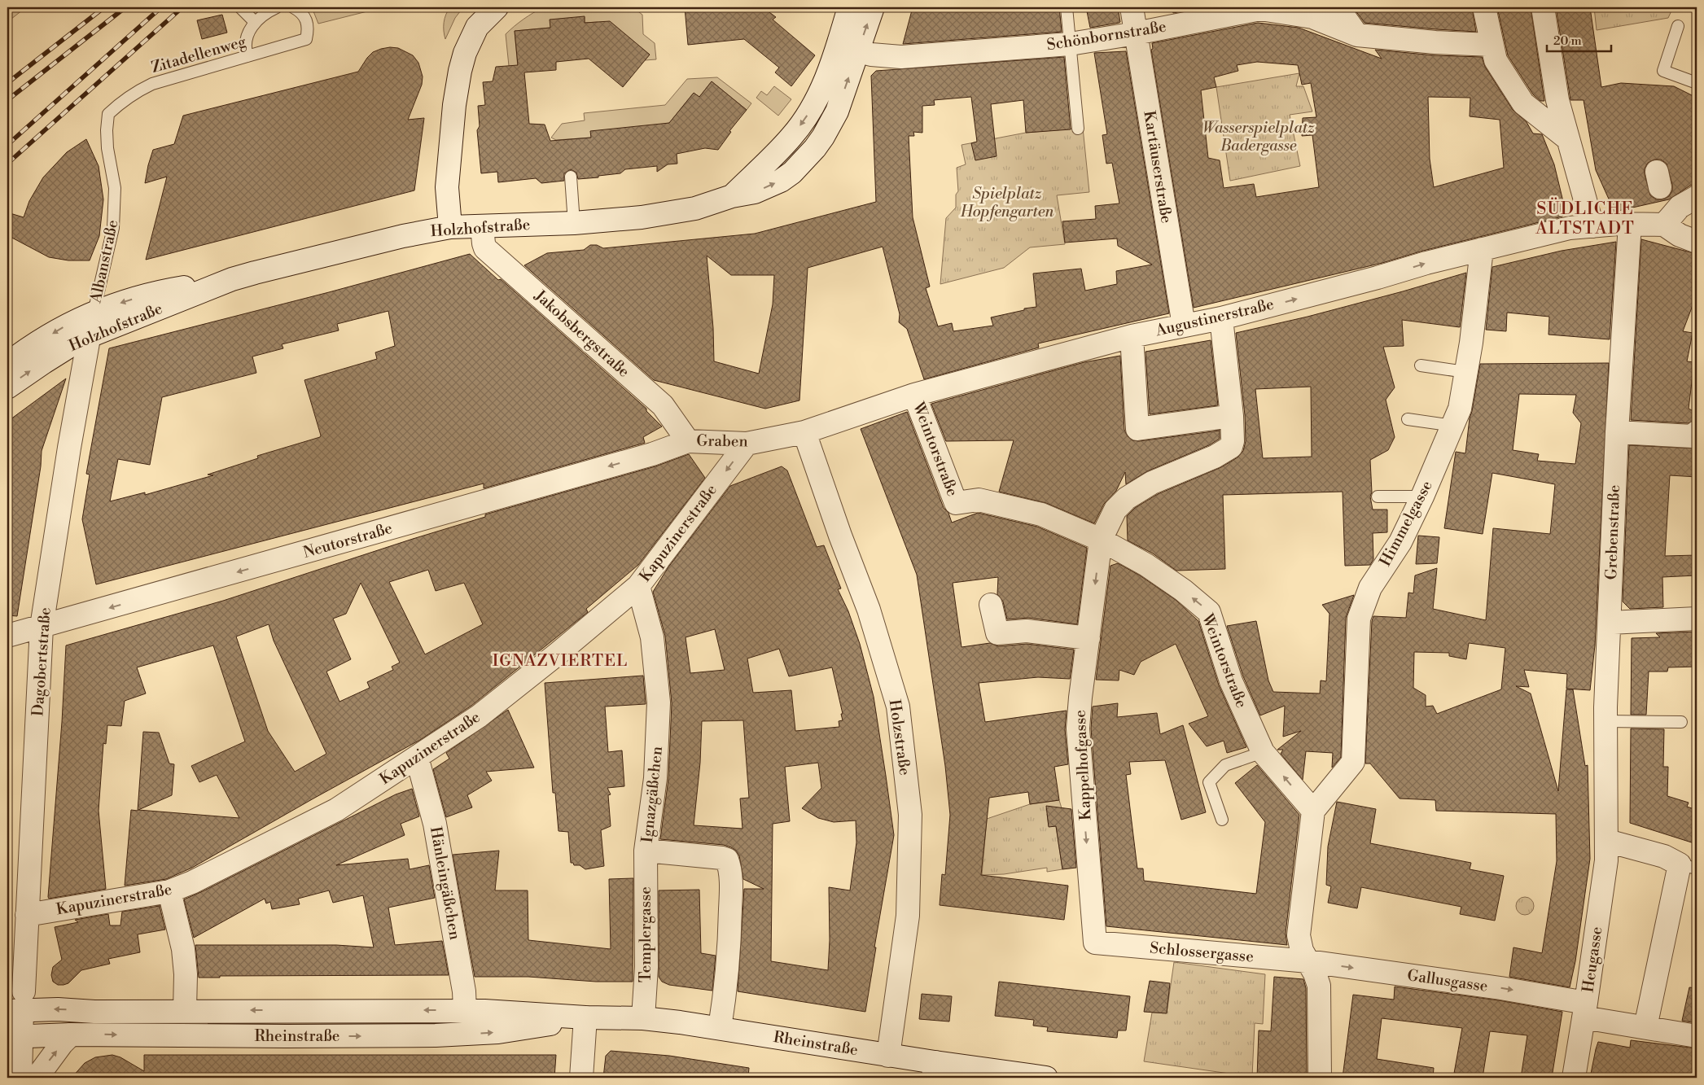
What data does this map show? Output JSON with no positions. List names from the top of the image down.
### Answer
{
  "streets": {
    "street": [
      "Schönbornstraße",
      "Kartäuserstraße",
      "Holzhofstraße",
      "Albanstraße",
      "Augustinerstraße",
      "Jakobsbergstraße",
      "Graben",
      "Weintorstraße",
      "Himmelgasse",
      "Grebenstraße",
      "Kapuzinerstraße",
      "Neutorstraße",
      "Dagobertstraße",
      "Holzstraße",
      "Kappelhofgasse",
      "Ignazgäßchen",
      "Hänleingäßchen",
      "Templergasse",
      "Schlossergasse",
      "Heugasse",
      "Gallusgasse",
      "Rheinstraße"
    ],
    "lane": ["Zitadellenweg"]
  },
  "crossings": [
    ["Schönbornstraße", "Kartäuserstraße"],
    ["Schönbornstraße", "Holzhofstraße"],
    ["Zitadellenweg", "Albanstraße"],
    ["Kartäuserstraße", "Augustinerstraße"],
    ["Holzhofstraße", "Albanstraße"],
    ["Holzhofstraße", "Jakobsbergstraße"],
    ["Holzhofstraße", "Dagobertstraße"],
    ["Albanstraße", "Dagobertstraße"],
    ["Augustinerstraße", "Graben"],
    ["Augustinerstraße", "Weintorstraße"],
    ["Augustinerstraße", "Himmelgasse"],
    ["Augustinerstraße", "Grebenstraße"],
    ["Augustinerstraße", "Holzstraße"],
    ["Jakobsbergstraße", "Graben"],
    ["Jakobsbergstraße", "Neutorstraße"],
    ["Graben", "Kapuzinerstraße"],
    ["Graben", "Neutorstraße"],
    ["Graben", "Holzstraße"],
    ["Weintorstraße", "Himmelgasse"],
    ["Weintorstraße", "Kappelhofgasse"],
    ["Grebenstraße", "Heugasse"],
    ["Kapuzinerstraße", "Dagobertstraße"],
    ["Kapuzinerstraße", "Ignazgäßchen"],
    ["Kapuzinerstraße", "Hänleingäßchen"],
    ["Neutorstraße", "Dagobertstraße"],
    ["Dagobertstraße", "Rheinstraße"],
    ["Holzstraße", "Rheinstraße"],
    ["Kappelhofgasse", "Schlossergasse"],
    ["Ignazgäßchen", "Templergasse"],
    ["Ignazgäßchen", "Rheinstraße"],
    ["Hänleingäßchen", "Rheinstraße"],
    ["Templergasse", "Rheinstraße"],
    ["Schlossergasse", "Gallusgasse"],
    ["Heugasse", "Gallusgasse"]
  ],
  "one_way": [
    "Weintorstraße",
    "Neutorstraße",
    "Kappelhofgasse",
    "Gallusgasse"
  ],
  "districts": ["SÜDLICHE ALTSTADT", "IGNAZVIERTEL"],
  "parks": ["Wasserspielplatz Badergasse", "Spielplatz Hopfengarten"],
  "scale_bar": "20 m"
}
